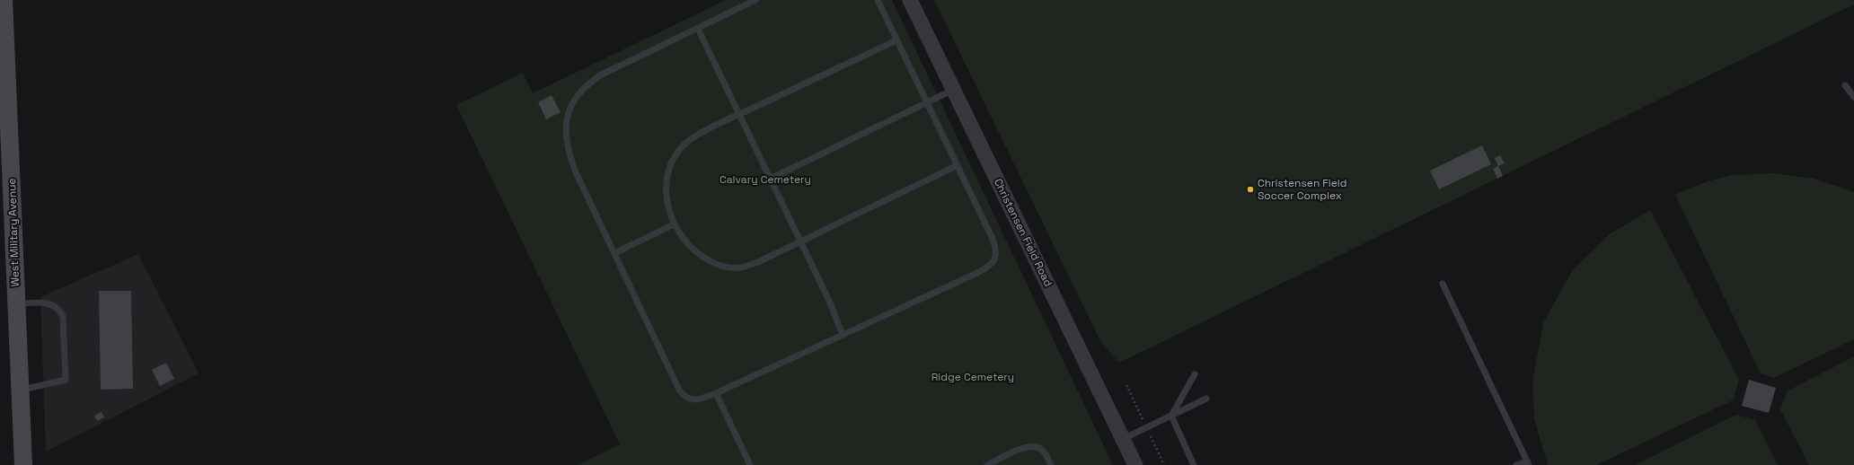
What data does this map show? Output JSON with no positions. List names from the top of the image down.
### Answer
{
  "streets": {
    "main road": ["West Military Avenue"],
    "street": ["Christensen Field Road"]
  },
  "parks": ["Calvary Cemetery", "Ridge Cemetery"],
  "places": ["Christensen Field Soccer Complex"]
}
